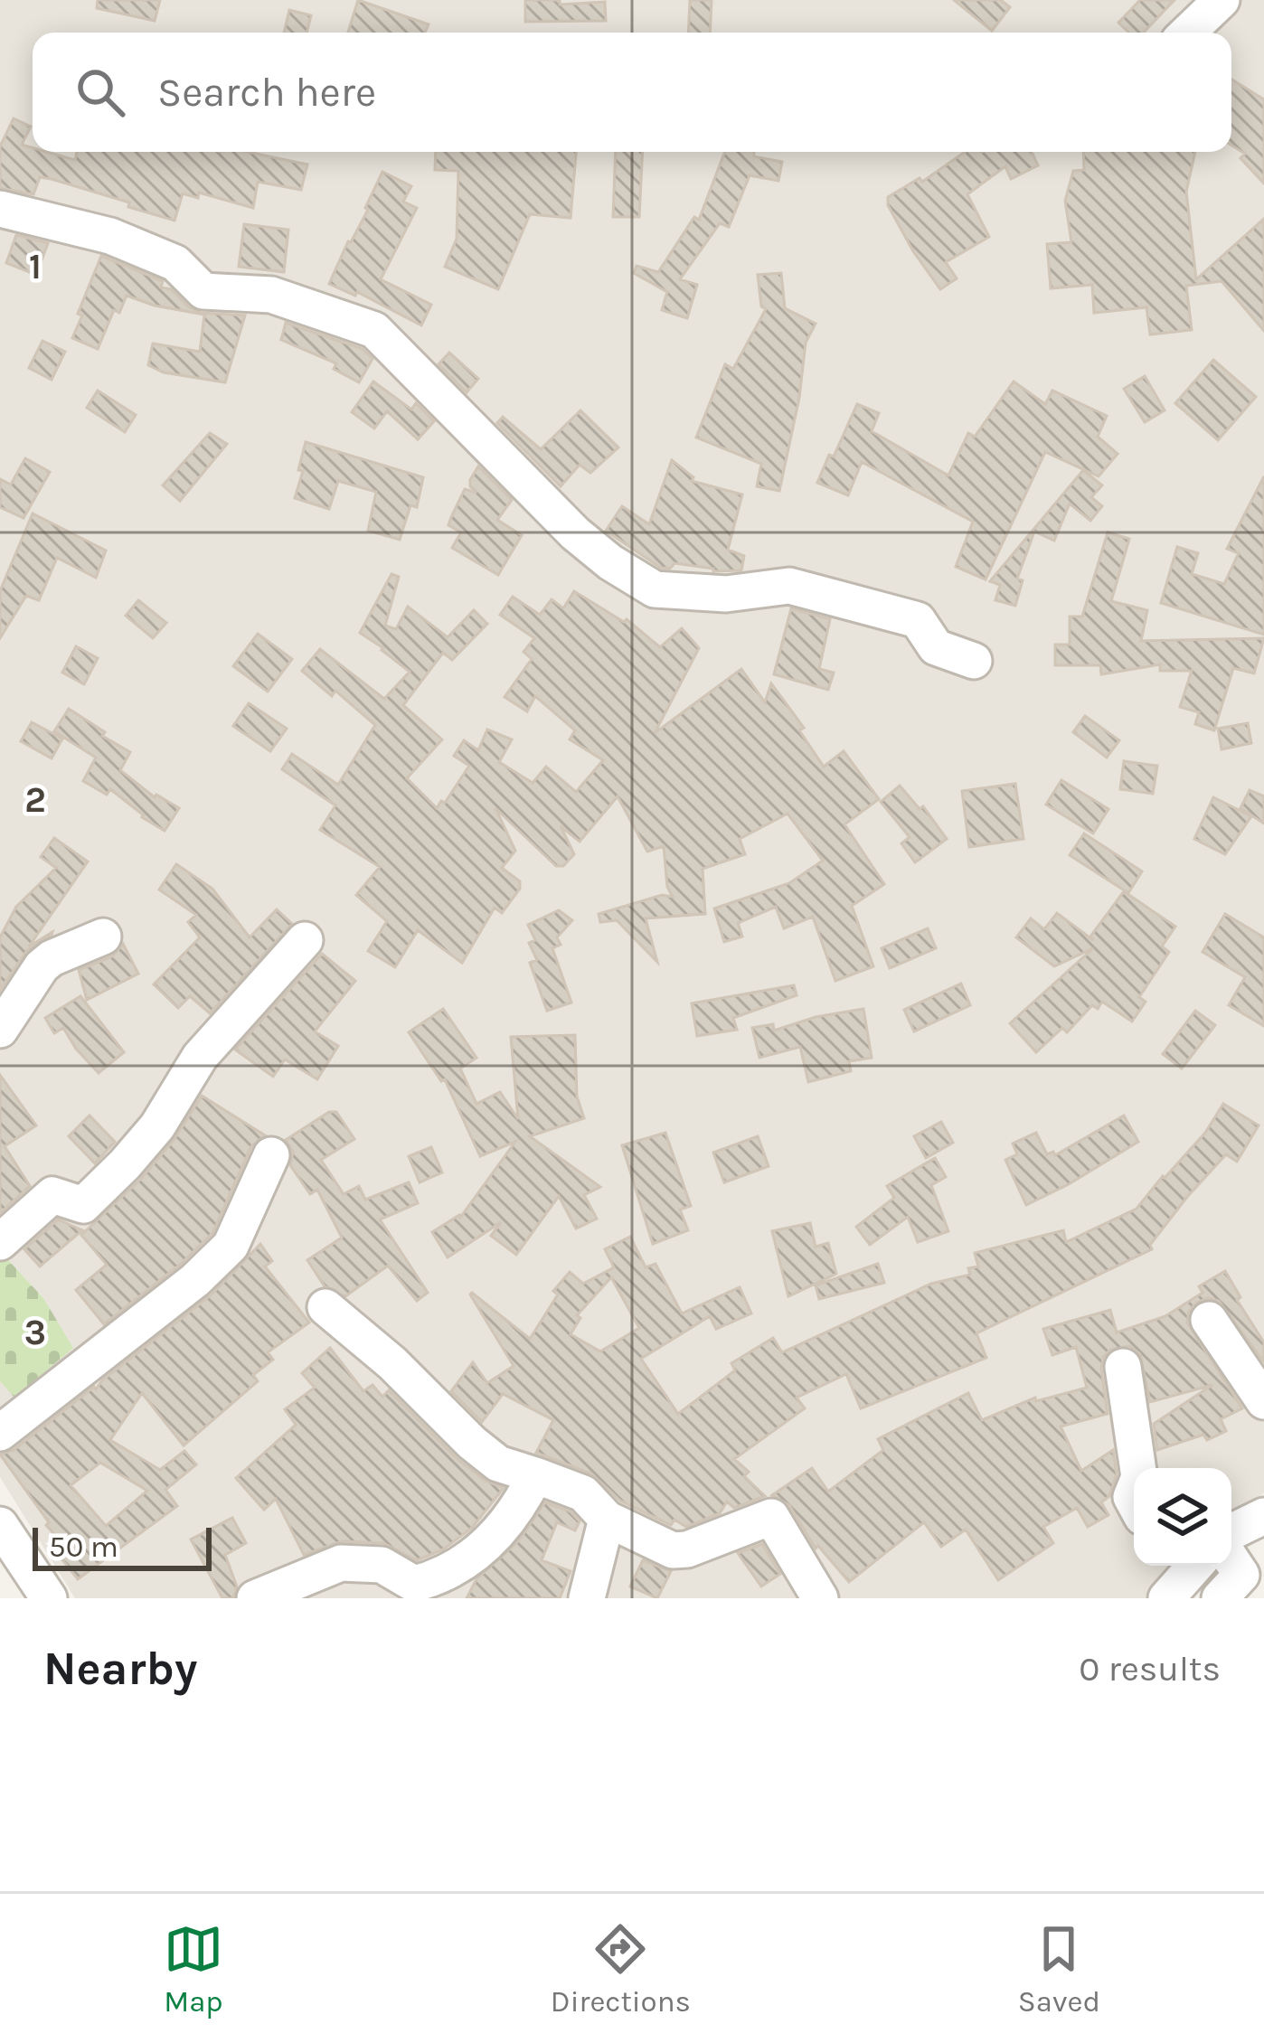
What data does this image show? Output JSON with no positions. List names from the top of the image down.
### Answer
{
  "scale_bar": "50 m",
  "page": {
    "search": "Search here",
    "scale": "50 m",
    "heading": ["Nearby", "0 results"],
    "nav": ["Map", "Directions", "Saved"]
  },
  "grid": {
    "rows": ["1", "2", "3"]
  }
}
